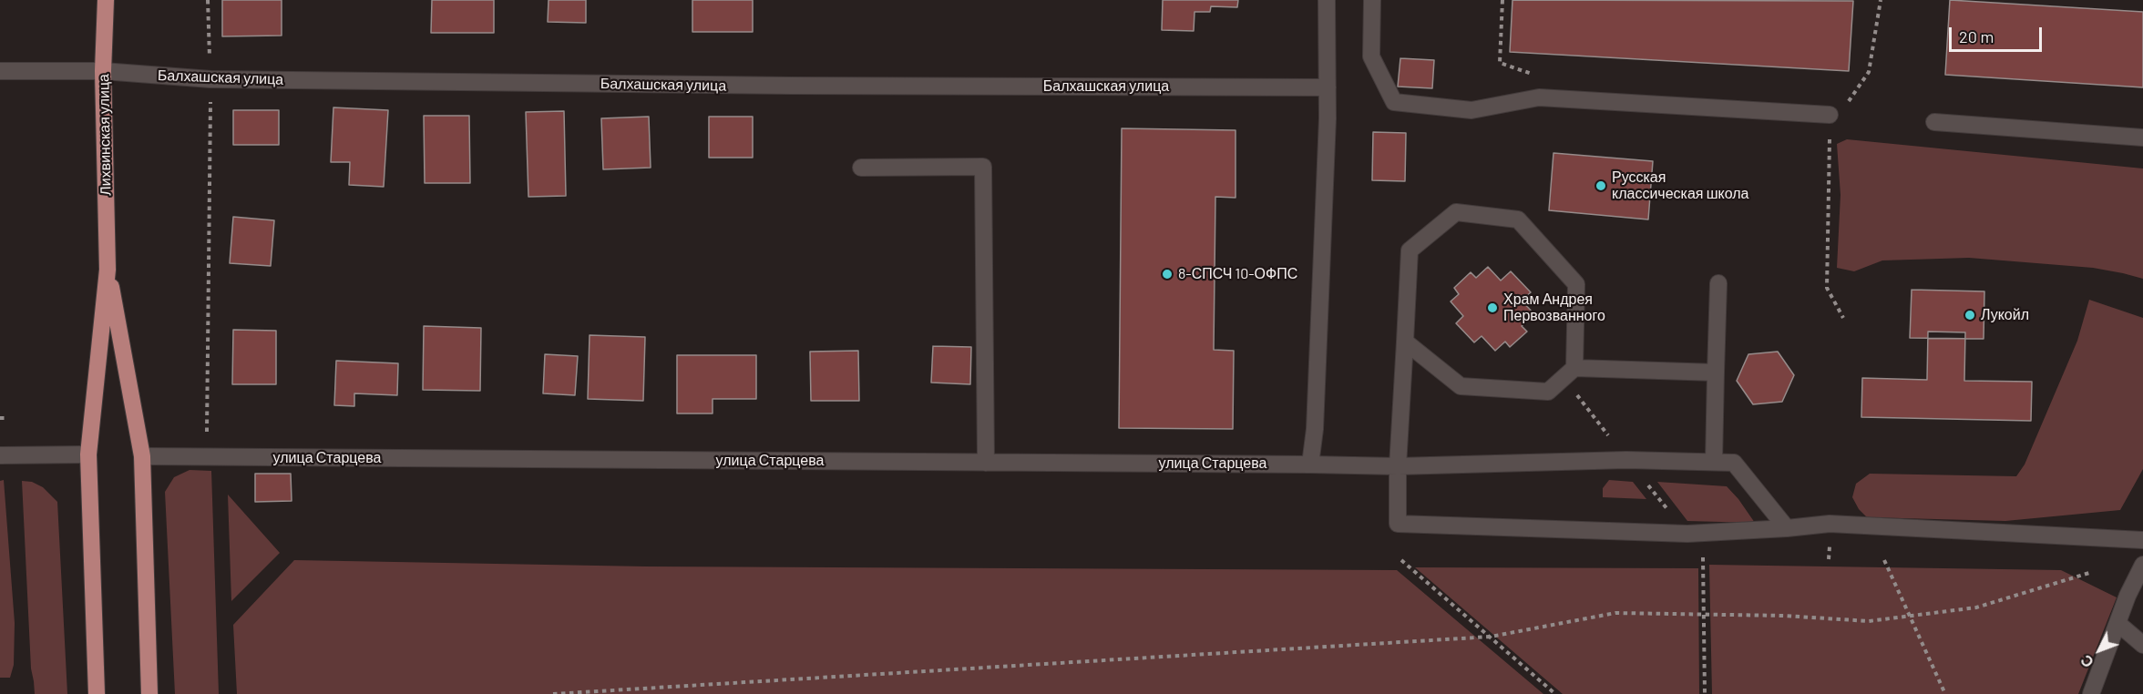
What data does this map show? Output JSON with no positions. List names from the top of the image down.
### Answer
{
  "streets": {
    "main road": ["Лихвинская улица"],
    "street": ["Балхашская улица", "улица Старцева"]
  },
  "crossings": [
    ["Балхашская улица", "Лихвинская улица"]
  ],
  "places": [
    "Русская классическая школа",
    "8-СПСЧ 10-ОФПС",
    "Храм Андрея Первозванного",
    "Лукойл"
  ],
  "scale_bar": "20 m",
  "north": "bottom left"
}
